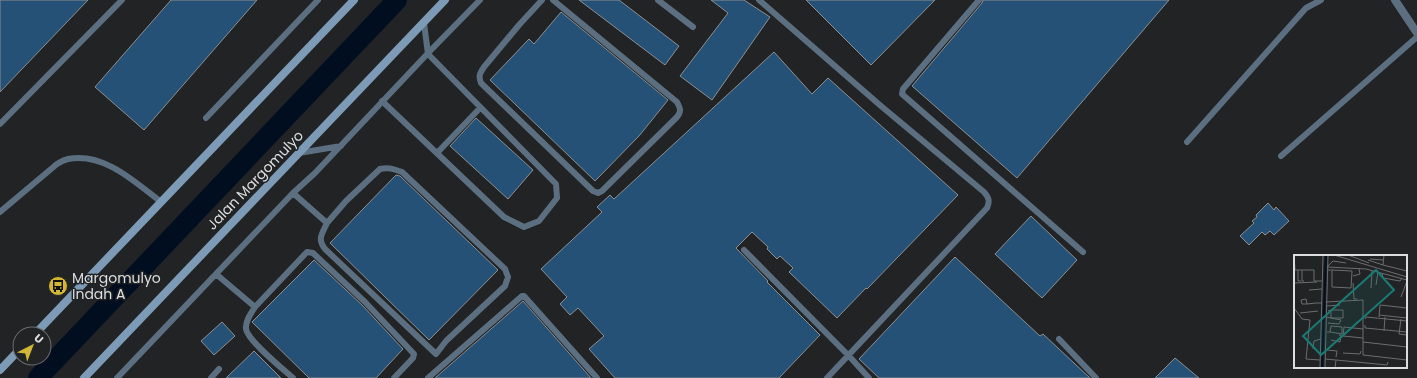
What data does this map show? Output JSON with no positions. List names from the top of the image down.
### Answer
{
  "streets": {
    "main road": ["Jalan Margomulyo"]
  },
  "places": {
    "bus stop": ["Margomulyo Indah A"]
  },
  "north": "top right"
}
